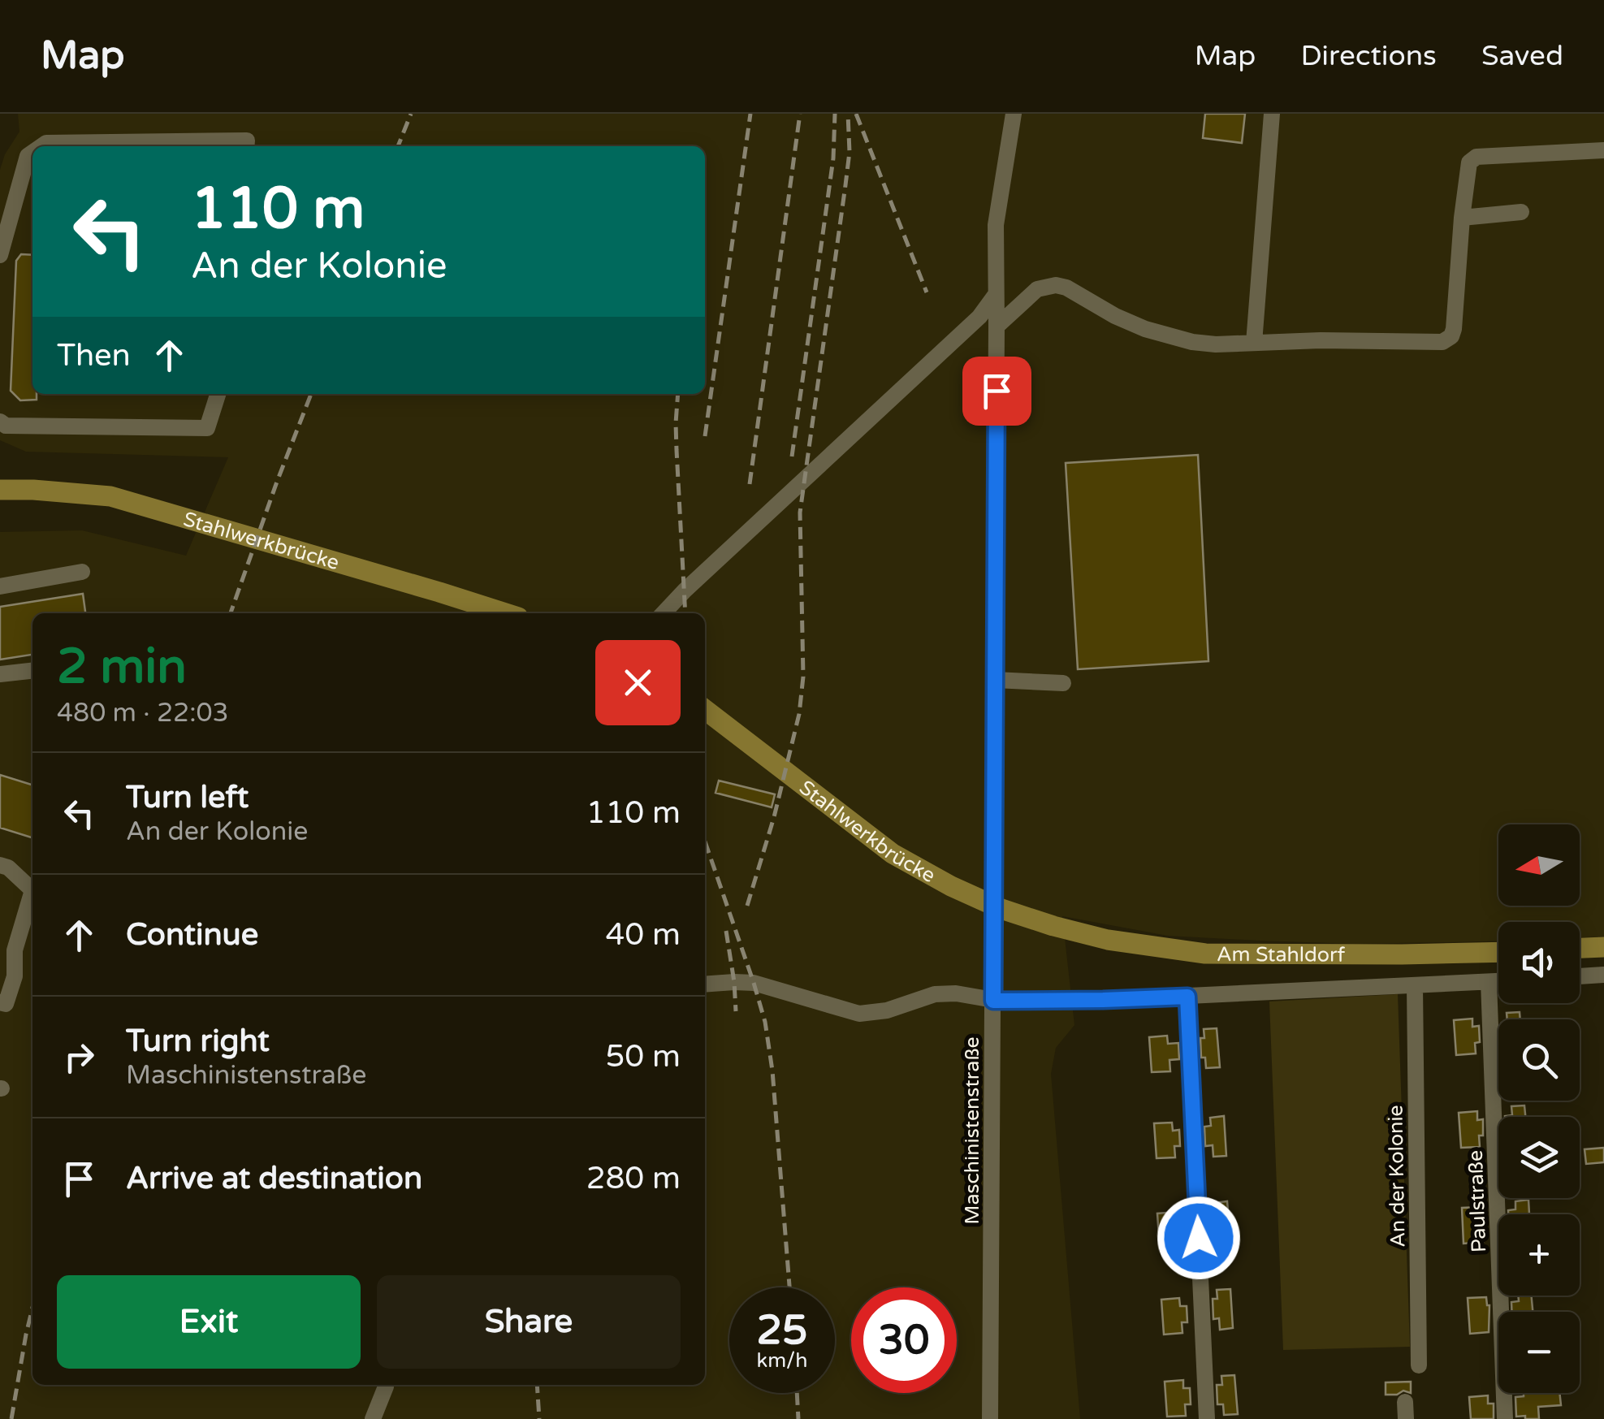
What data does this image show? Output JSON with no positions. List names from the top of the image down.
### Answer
{
  "streets": {
    "main road": ["Stahlwerkbrücke", "Am Stahldorf"],
    "street": ["Maschinistenstraße", "An der Kolonie", "Paulstraße"]
  },
  "crossings": [
    ["Stahlwerkbrücke", "Am Stahldorf"]
  ],
  "north": "left",
  "page": {
    "header": "Map",
    "nav": ["Map", "Directions", "Saved"],
    "turn": ["110 m", "An der Kolonie"],
    "then": "Then",
    "heading": ["2 min", "480 m · 22:03"],
    "list": [
      {
        "name": "Turn left",
        "note": "An der Kolonie",
        "value": "110 m"
      },
      {
        "name": "Continue",
        "value": "40 m"
      },
      {
        "name": "Turn right",
        "note": "Maschinistenstraße",
        "value": "50 m"
      },
      {
        "name": "Arrive at destination",
        "value": "280 m"
      }
    ],
    "map_buttons": ["+", "−"],
    "buttons": ["Exit", "Share"],
    "speed": "25 km/h",
    "limit": "30"
  }
}
